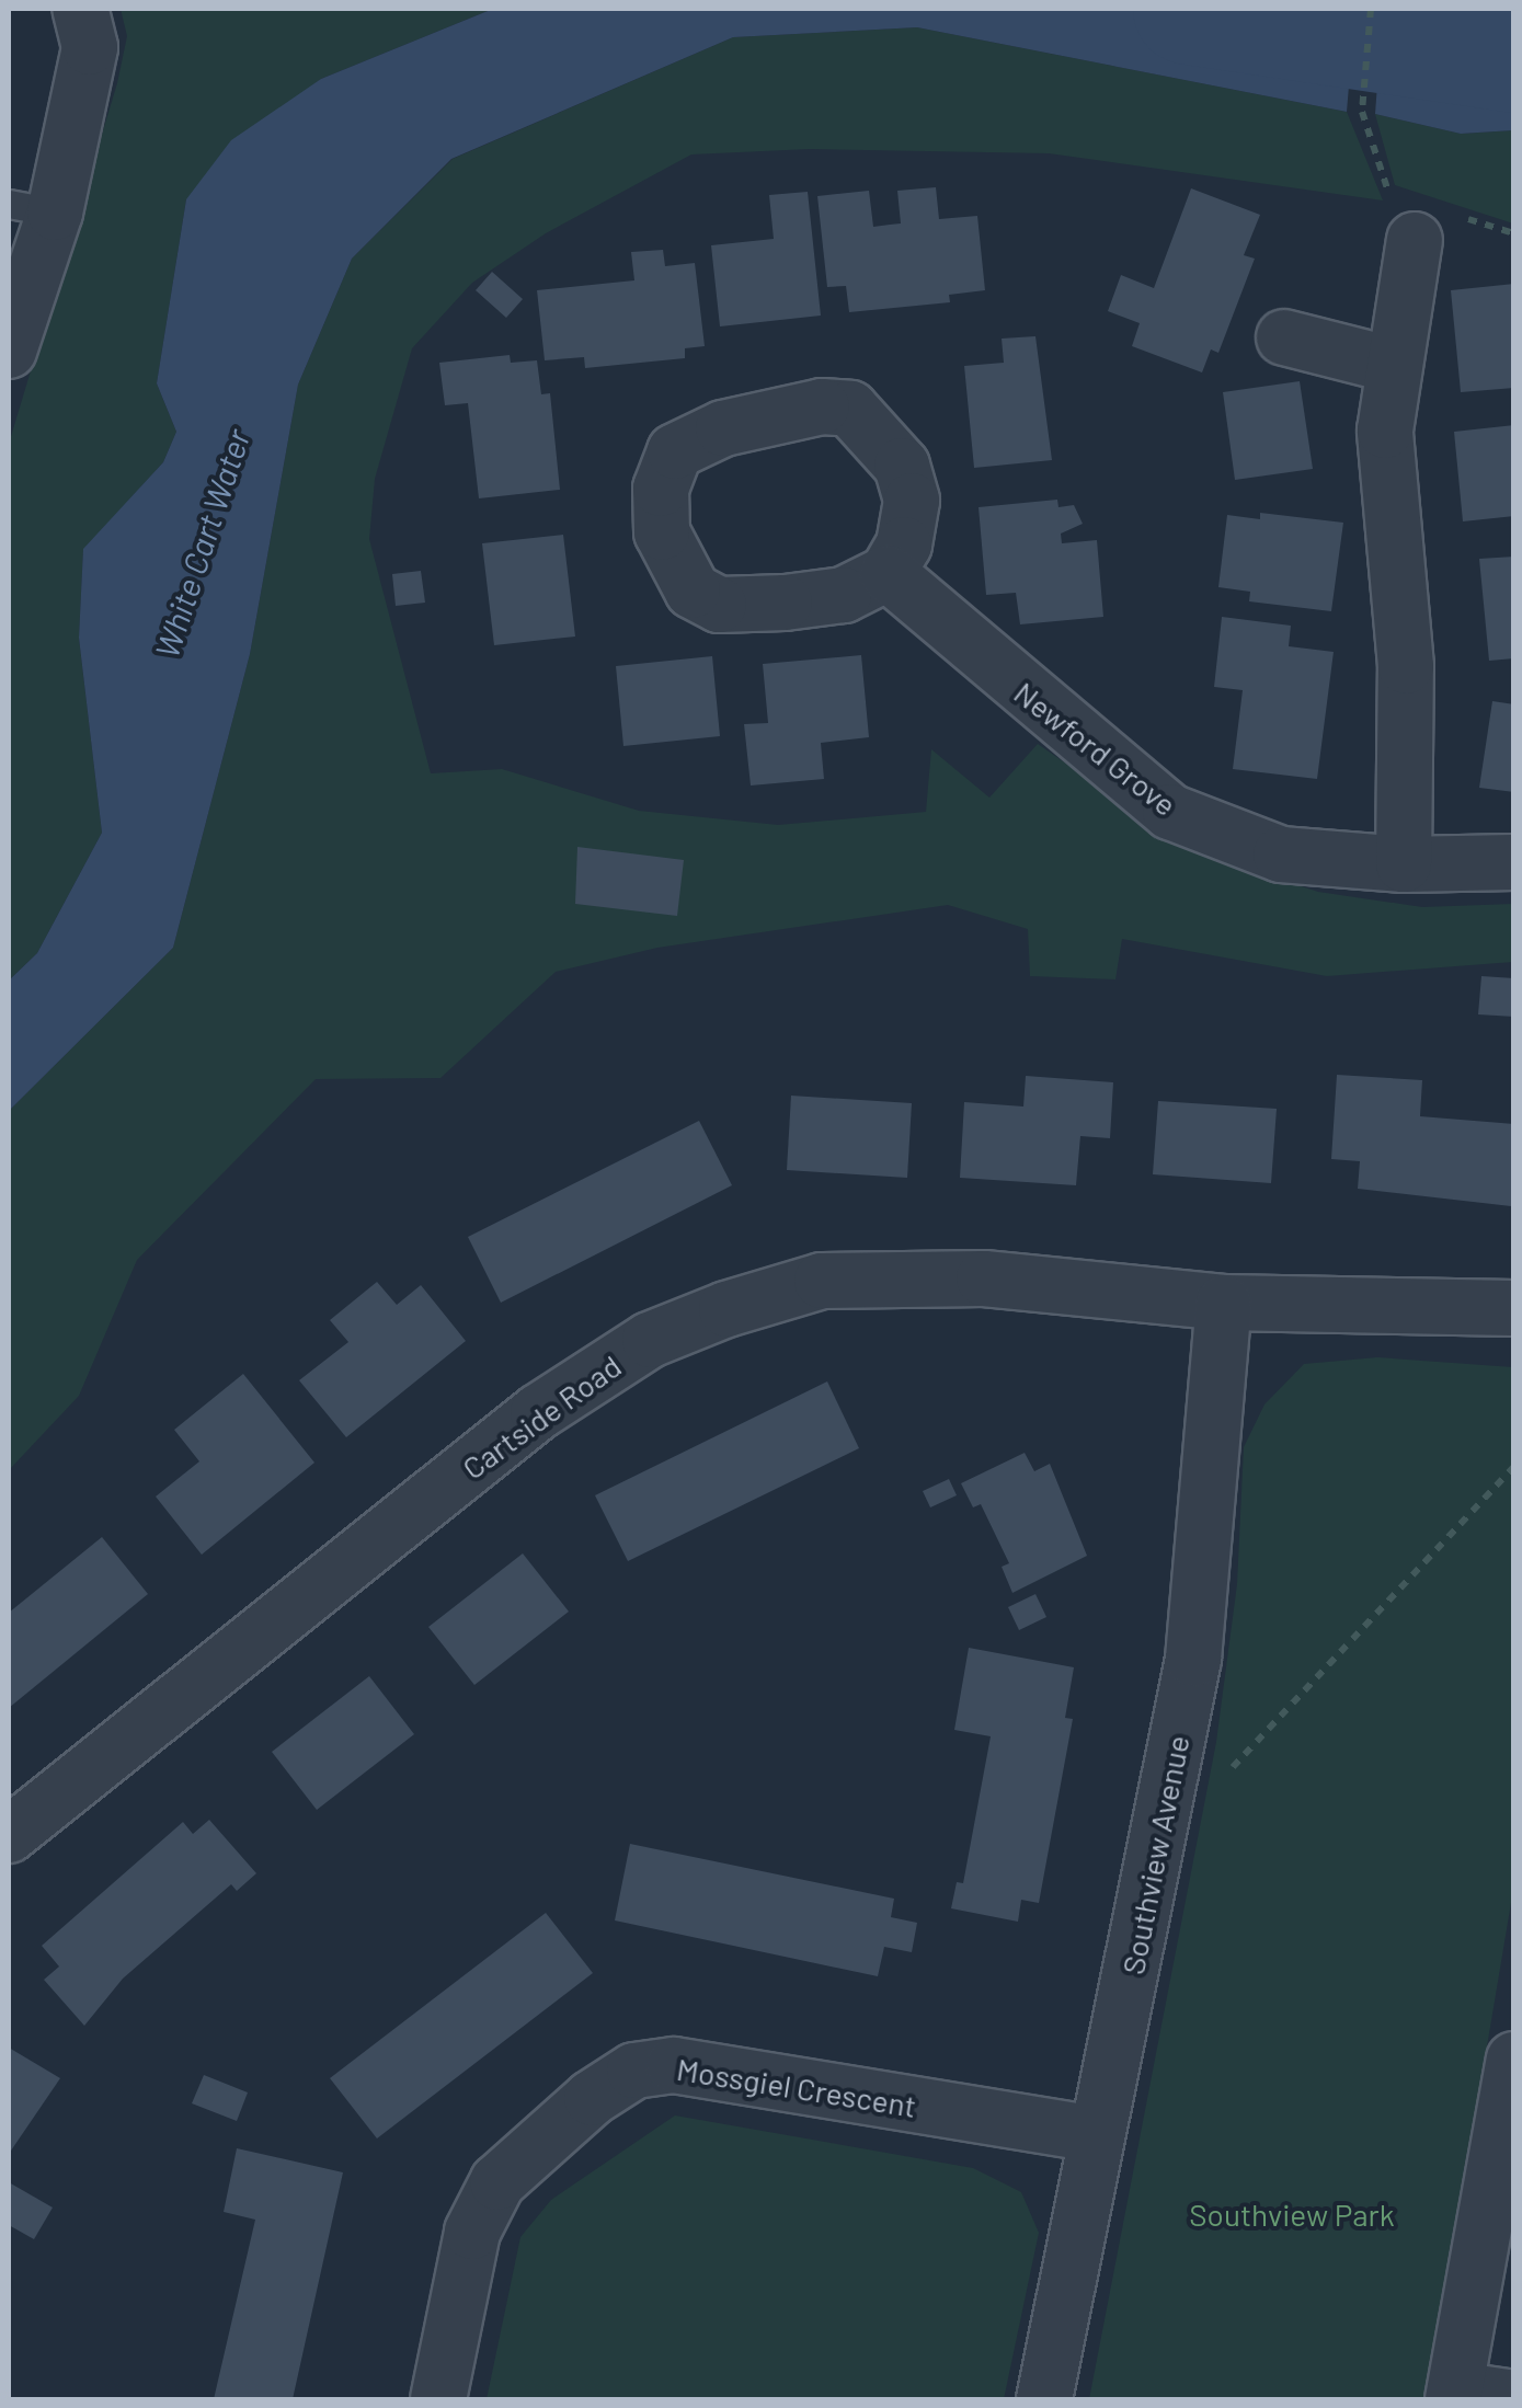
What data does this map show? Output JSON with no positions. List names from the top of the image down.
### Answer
{
  "streets": {
    "street": [
      "Newford Grove",
      "Cartside Road",
      "Southview Avenue",
      "Mossgiel Crescent"
    ]
  },
  "crossings": [
    ["Cartside Road", "Southview Avenue"],
    ["Southview Avenue", "Mossgiel Crescent"]
  ],
  "water": ["White Cart Water"],
  "parks": ["Southview Park"]
}
